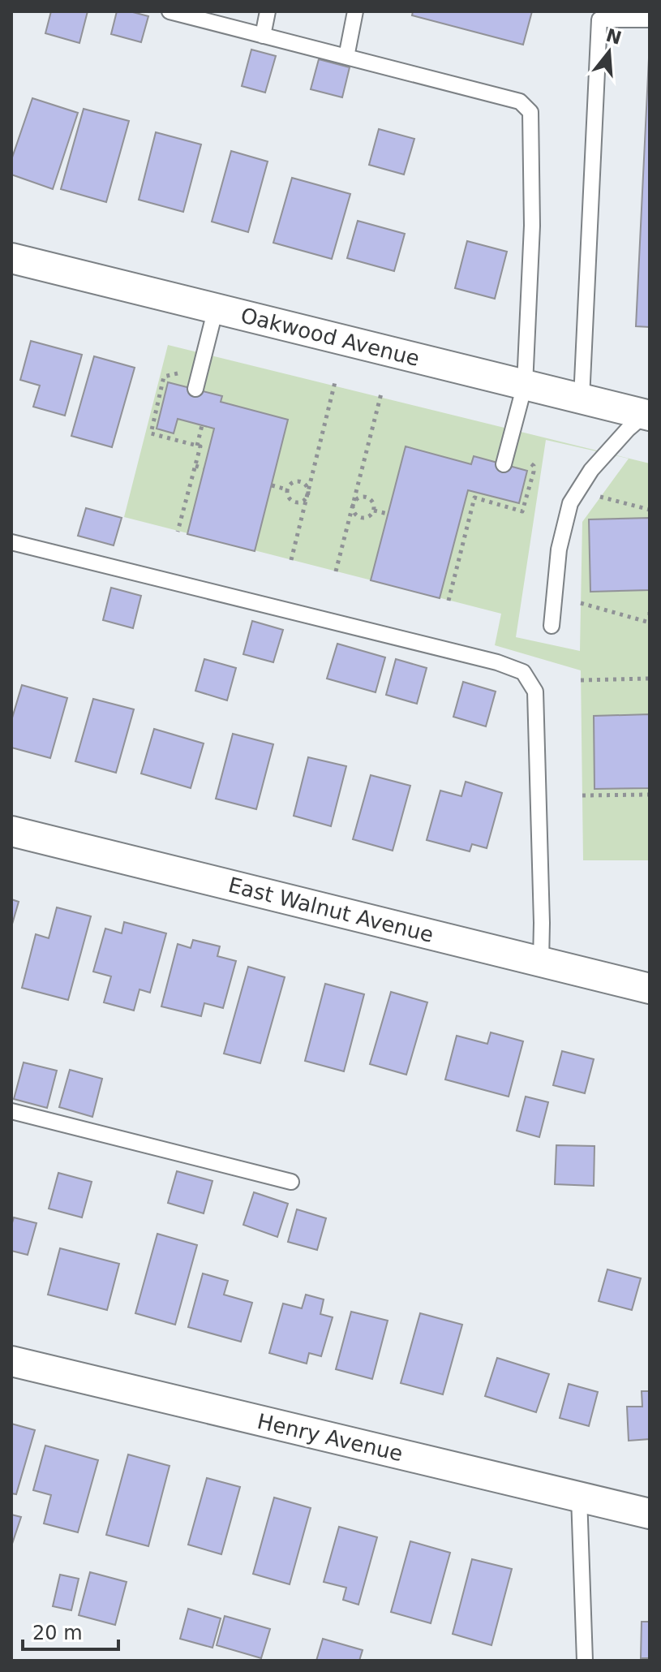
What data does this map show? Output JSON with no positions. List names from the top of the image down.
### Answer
{
  "streets": {
    "street": ["Oakwood Avenue", "East Walnut Avenue", "Henry Avenue"]
  },
  "scale_bar": "20 m",
  "north": "top"
}
